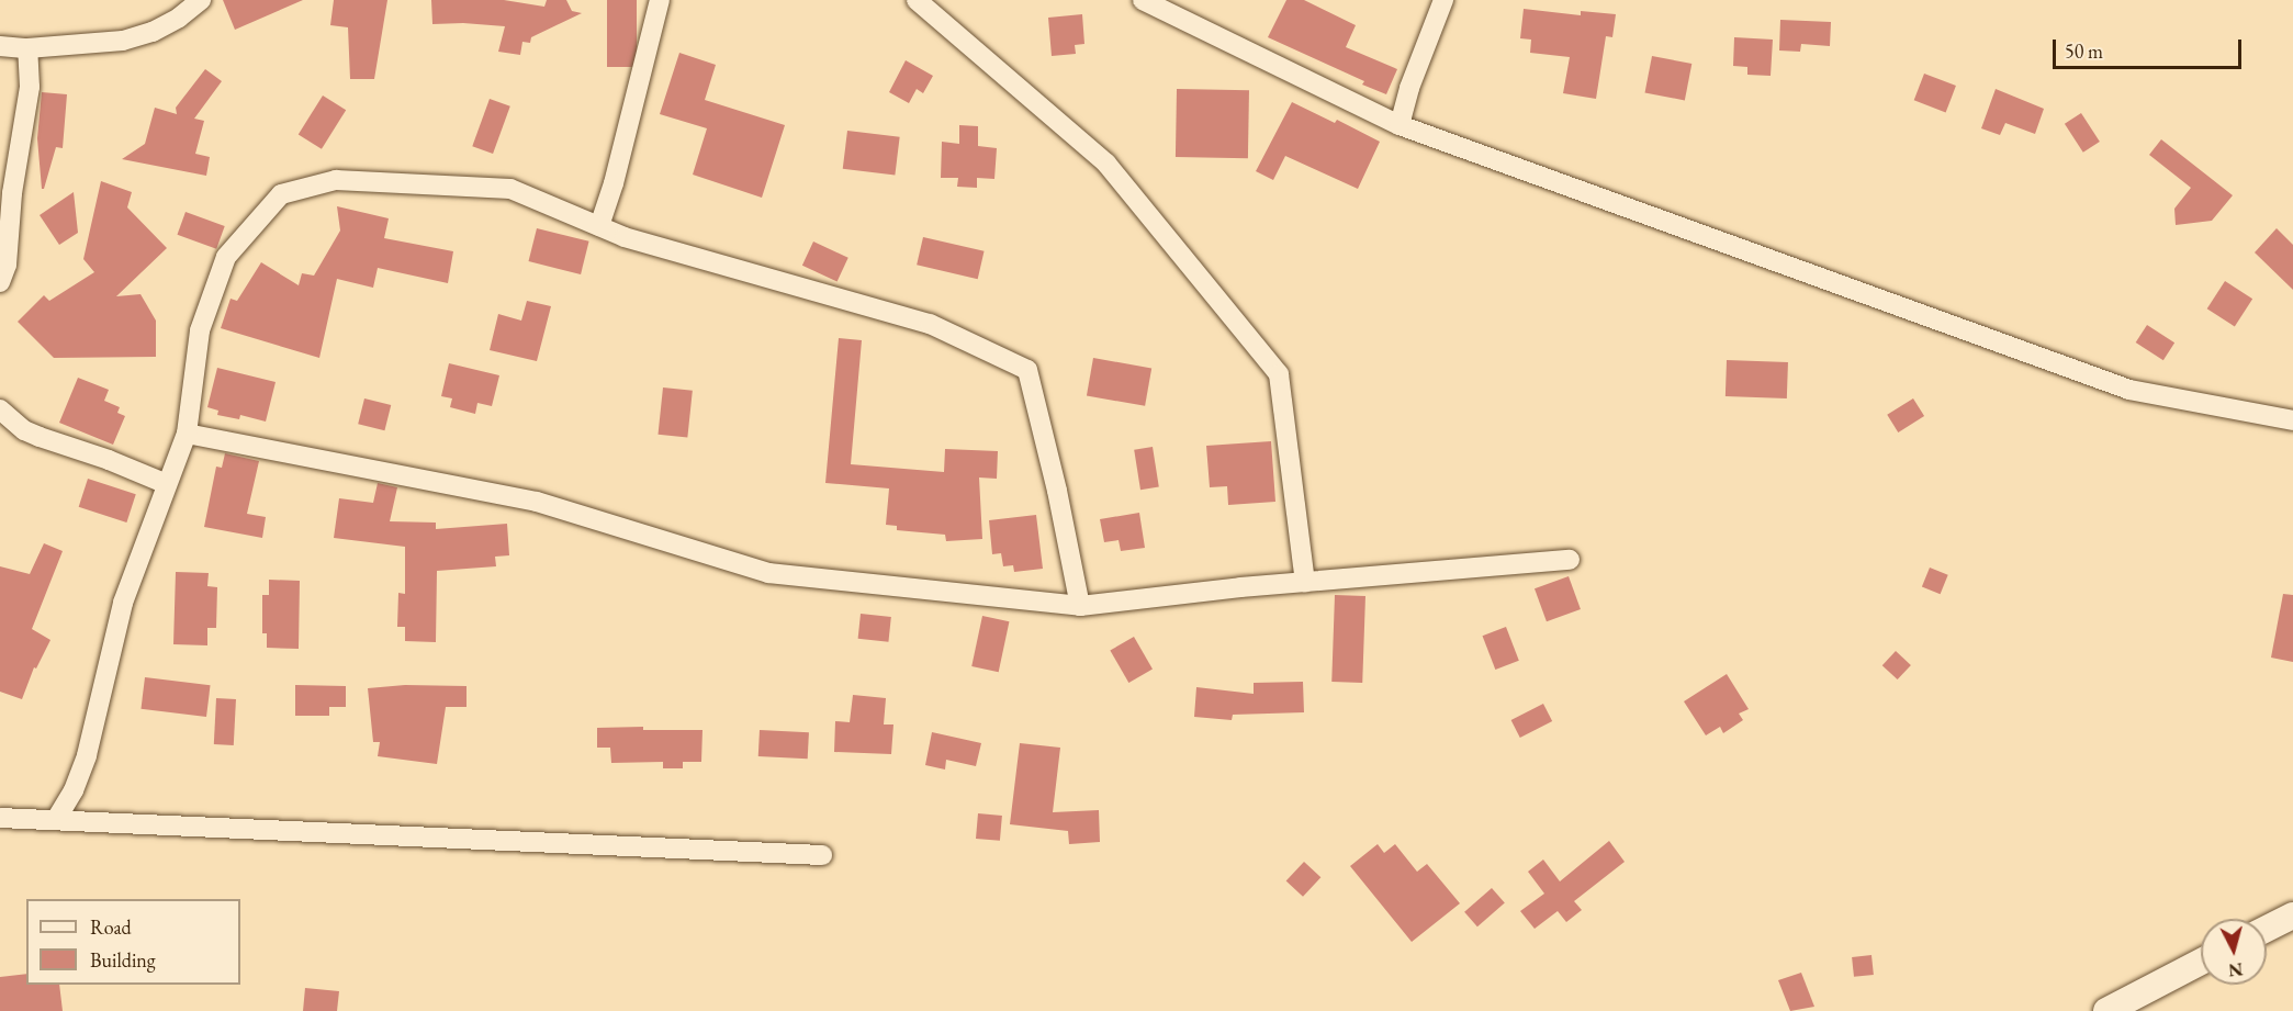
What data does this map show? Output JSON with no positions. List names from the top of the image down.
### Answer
{
  "legend": ["Road", "Building"],
  "scale_bar": "50 m",
  "north": "bottom"
}
